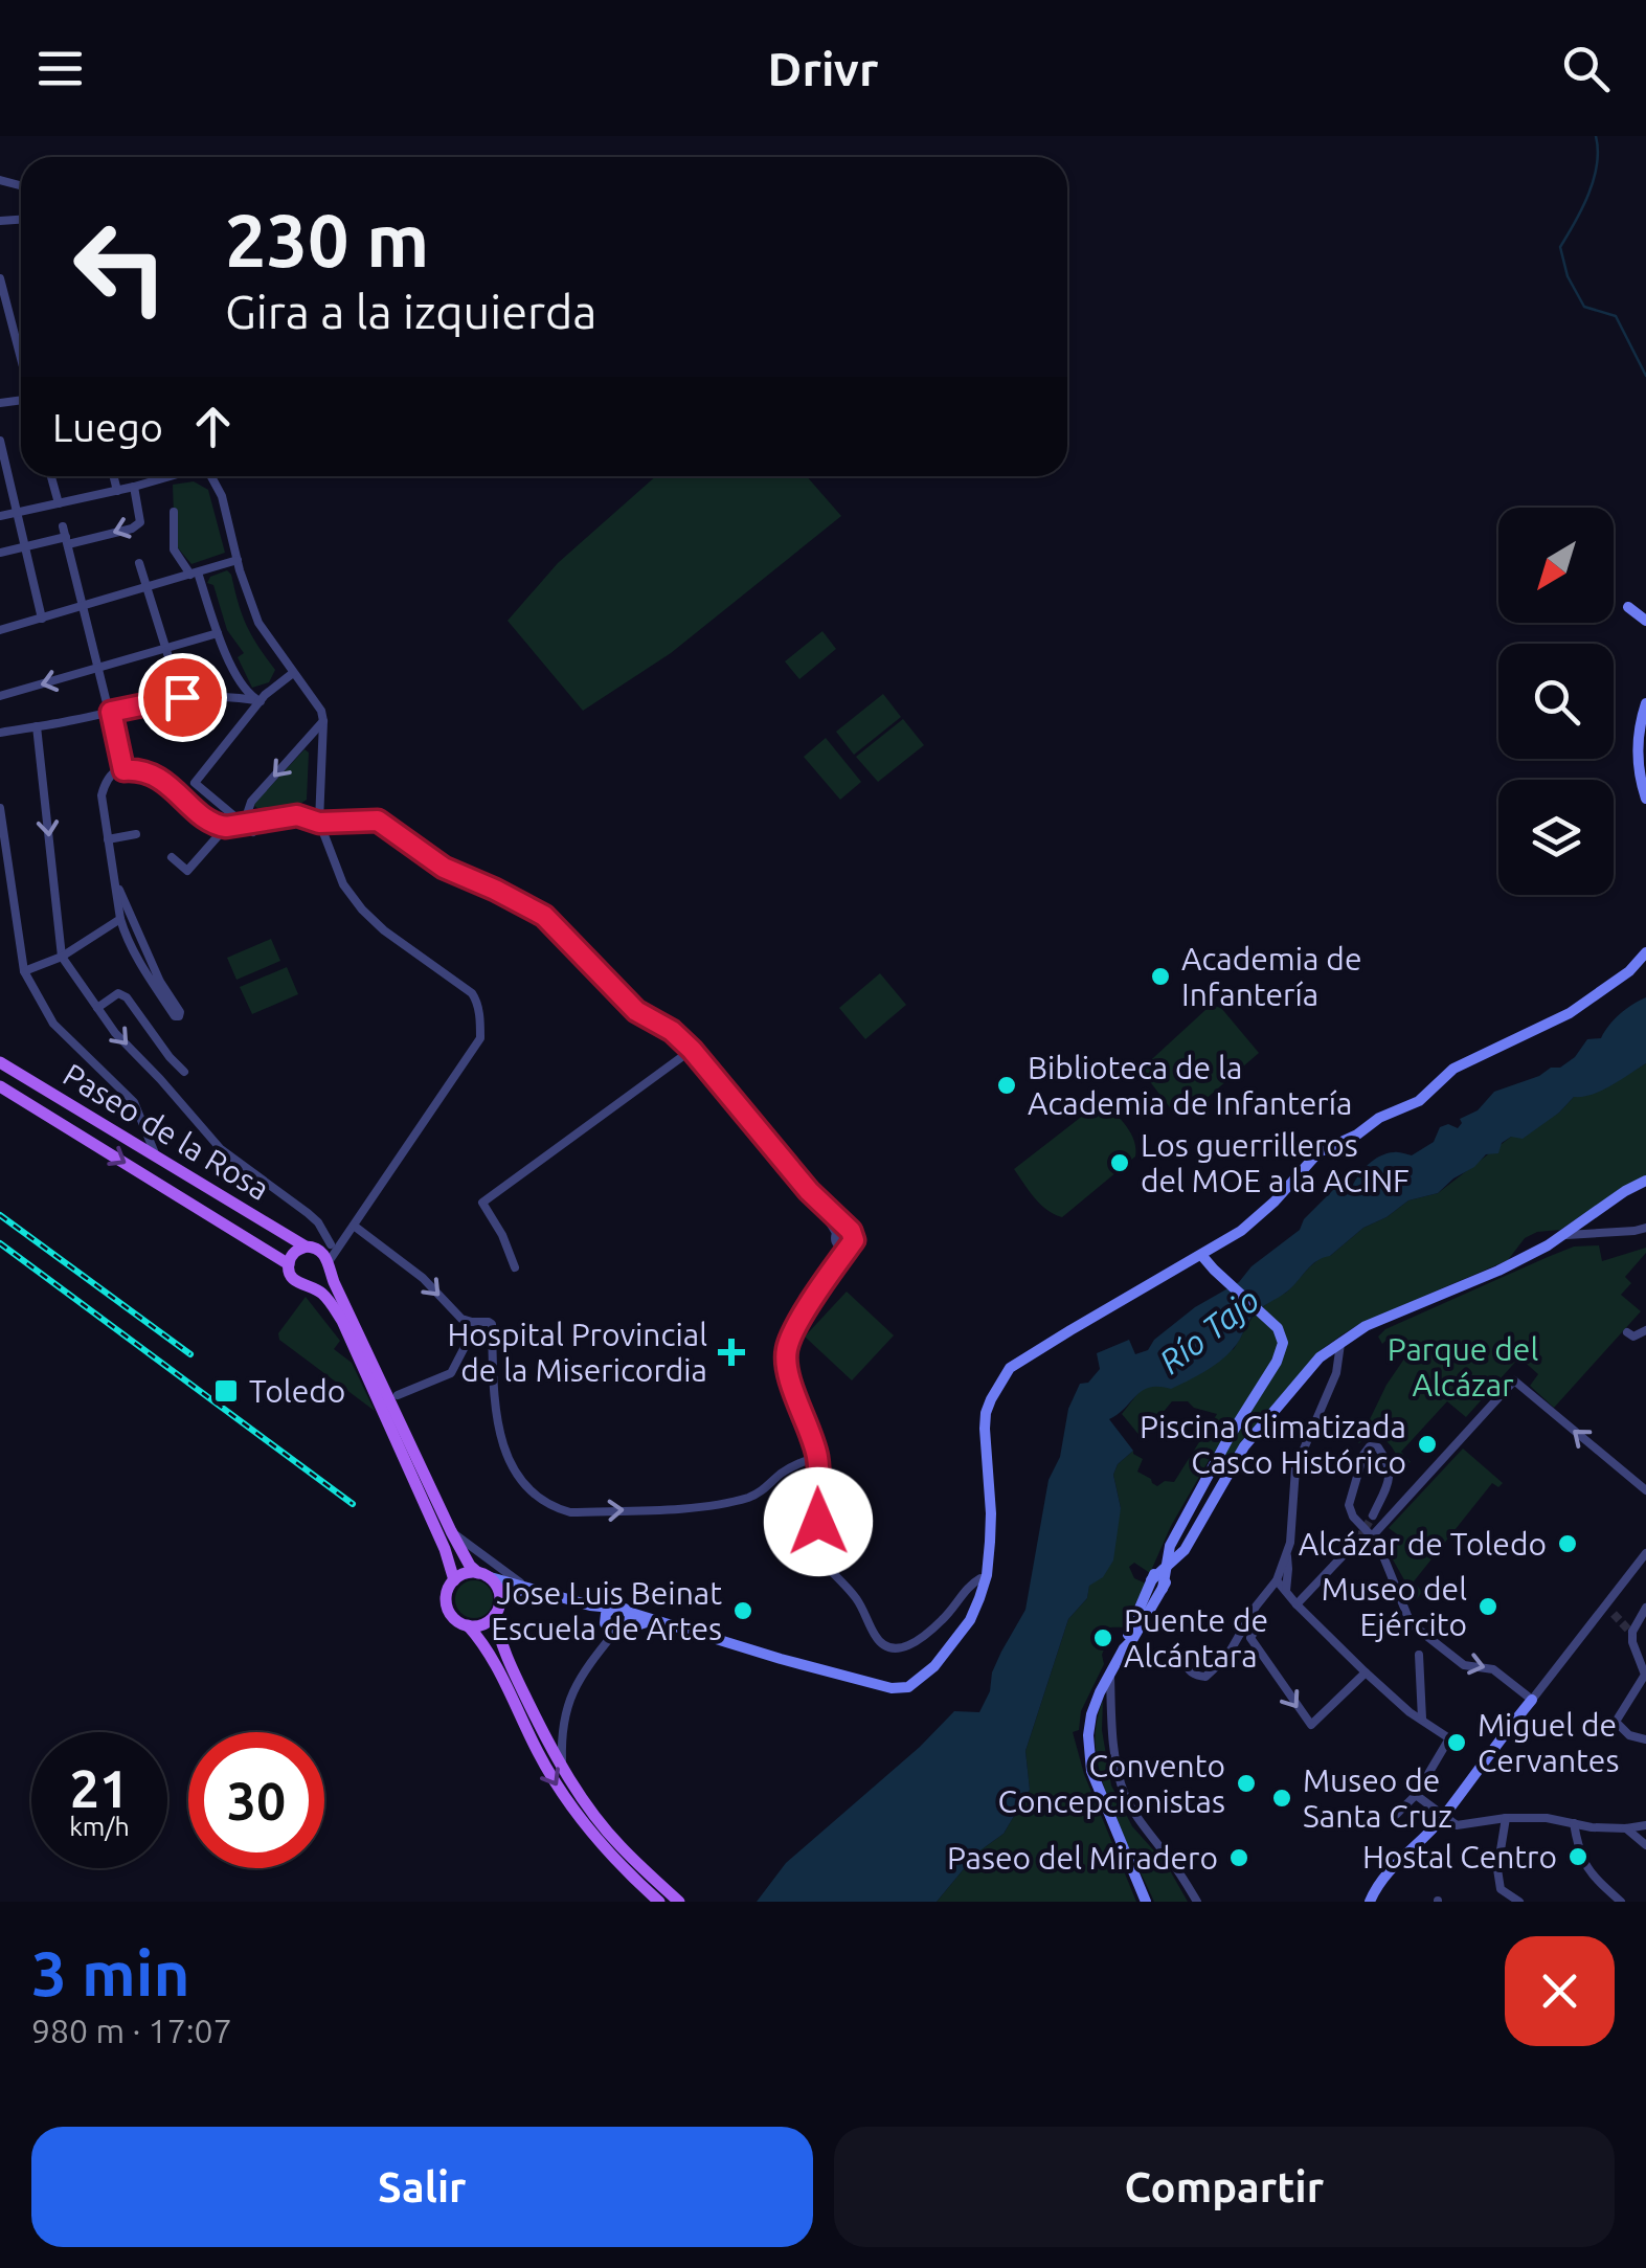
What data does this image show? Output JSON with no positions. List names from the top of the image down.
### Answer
{
  "streets": {
    "main road": ["Paseo de la Rosa"]
  },
  "water": ["Río Tajo"],
  "parks": ["Parque del Alcázar"],
  "places": {
    "other": [
      "Academia de Infantería",
      "Biblioteca de la Academia de Infantería",
      "Los guerrilleros del MOE a la ACINF",
      "Piscina Climatizada Casco Histórico",
      "Alcázar de Toledo",
      "Museo del Ejército",
      "Jose Luis Beinat Escuela de Artes",
      "Puente de Alcántara",
      "Miguel de Cervantes",
      "Convento Concepcionistas",
      "Museo de Santa Cruz",
      "Hostal Centro",
      "Paseo del Miradero"
    ],
    "health": ["Hospital Provincial de la Misericordia"],
    "transit": ["Toledo"]
  },
  "north": "bottom left",
  "page": {
    "header": "Drivr",
    "turn": ["230 m", "Gira a la izquierda"],
    "then": "Luego",
    "speed": "21 km/h",
    "limit": "30",
    "heading": ["3 min", "980 m · 17:07"],
    "buttons": ["Salir", "Compartir"]
  }
}
